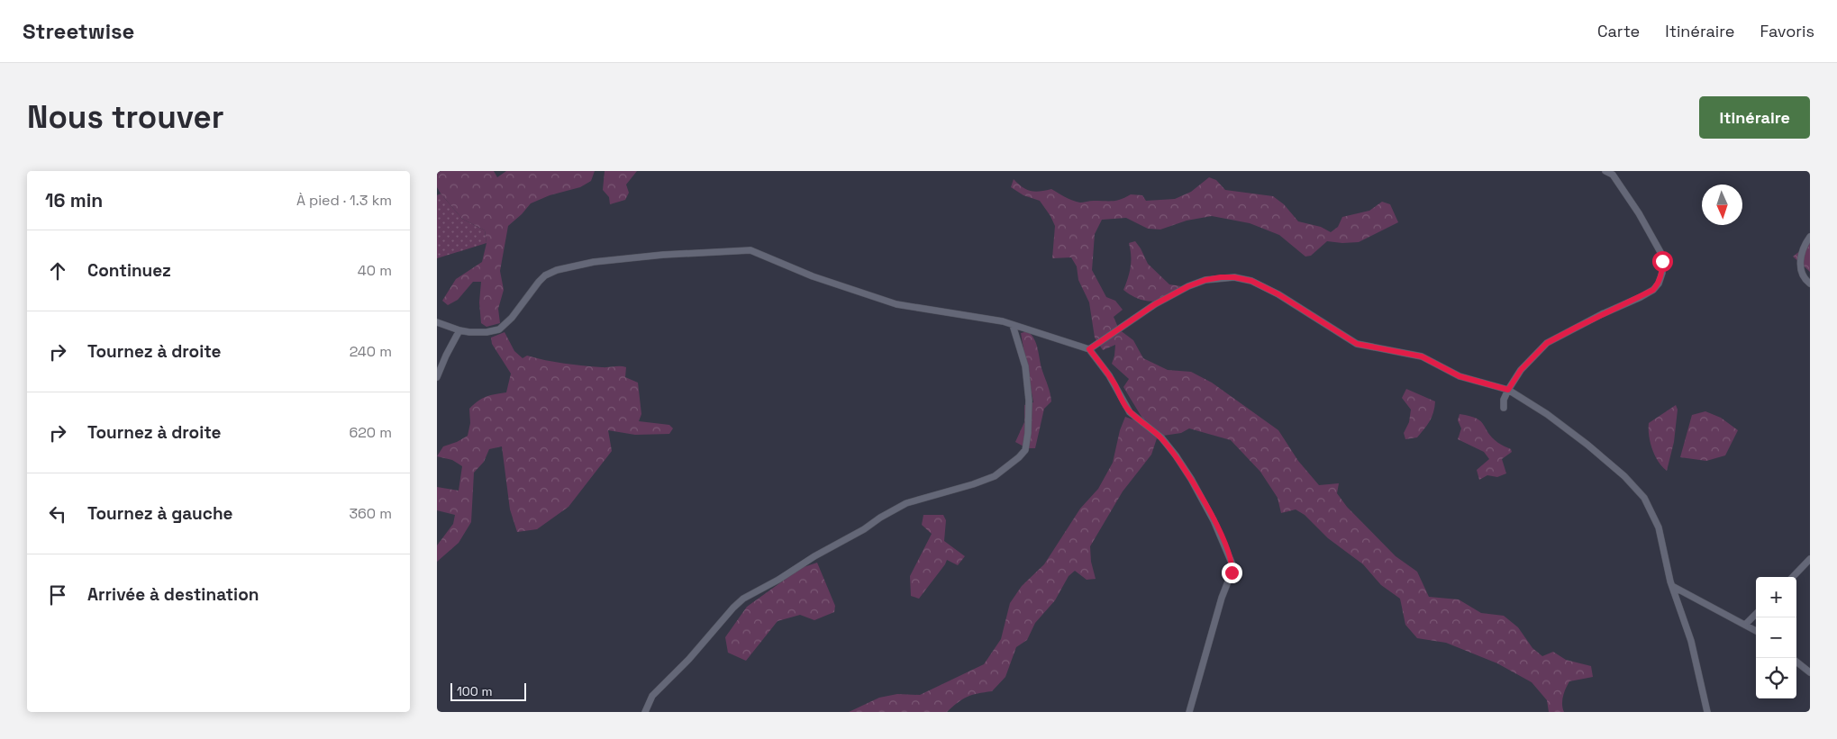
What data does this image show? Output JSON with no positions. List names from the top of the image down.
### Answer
{
  "scale_bar": "100 m",
  "north": "bottom",
  "page": {
    "header": "Streetwise",
    "nav": ["Carte", "Itinéraire", "Favoris"],
    "buttons": "Itinéraire",
    "title": "Nous trouver",
    "heading": ["16 min", "À pied · 1.3 km"],
    "list": [
      ["Continuez", "40 m"],
      ["Tournez à droite", "240 m"],
      ["Tournez à droite", "620 m"],
      ["Tournez à gauche", "360 m"],
      "Arrivée à destination"
    ],
    "map_buttons": ["+", "−"],
    "scale": "100 m"
  }
}
